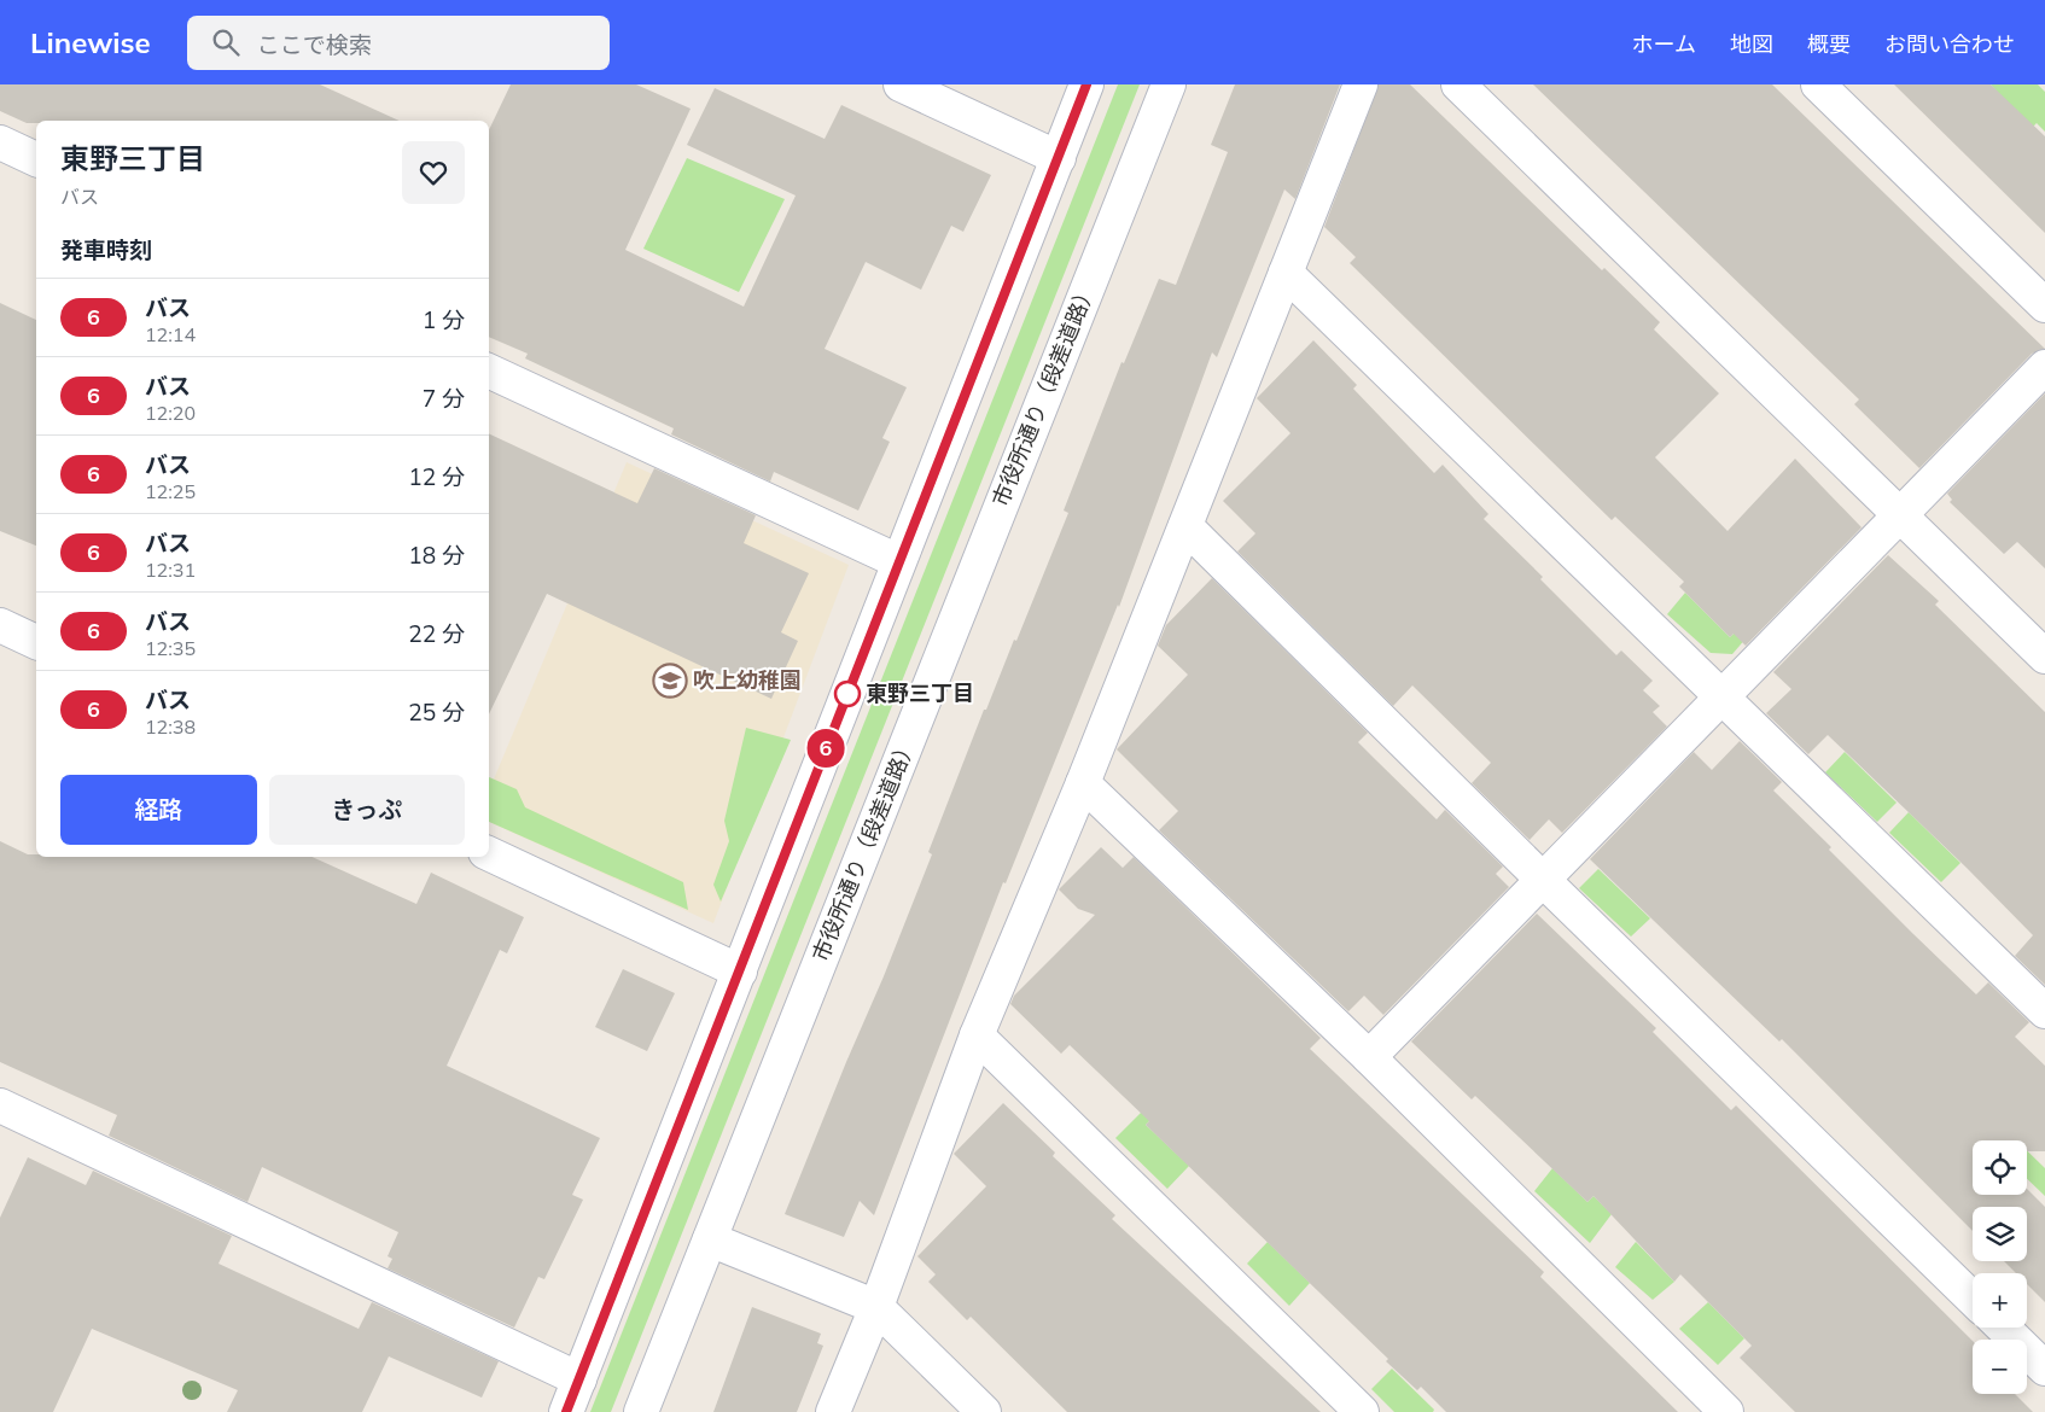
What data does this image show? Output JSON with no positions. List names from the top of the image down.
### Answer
{
  "streets": {
    "street": ["市役所通り（段差道路）"]
  },
  "places": {
    "school or university": ["吹上幼稚園"],
    "other": ["東野三丁目"]
  },
  "lines": ["bus line 6"],
  "page": {
    "header": "Linewise",
    "search": "ここで検索",
    "nav": [
      "ホーム",
      "地図",
      "概要",
      "お問い合わせ"
    ],
    "on_map": "6",
    "heading": [
      ["東野三丁目", "バス"],
      "発車時刻"
    ],
    "list": [
      {
        "mark": "6",
        "name": "バス",
        "note": "12:14",
        "value": "1 分"
      },
      {
        "mark": "6",
        "name": "バス",
        "note": "12:20",
        "value": "7 分"
      },
      {
        "mark": "6",
        "name": "バス",
        "note": "12:25",
        "value": "12 分"
      },
      {
        "mark": "6",
        "name": "バス",
        "note": "12:31",
        "value": "18 分"
      },
      {
        "mark": "6",
        "name": "バス",
        "note": "12:35",
        "value": "22 分"
      },
      {
        "mark": "6",
        "name": "バス",
        "note": "12:38",
        "value": "25 分"
      }
    ],
    "buttons": ["経路", "きっぷ"],
    "map_buttons": ["+", "−"]
  }
}
